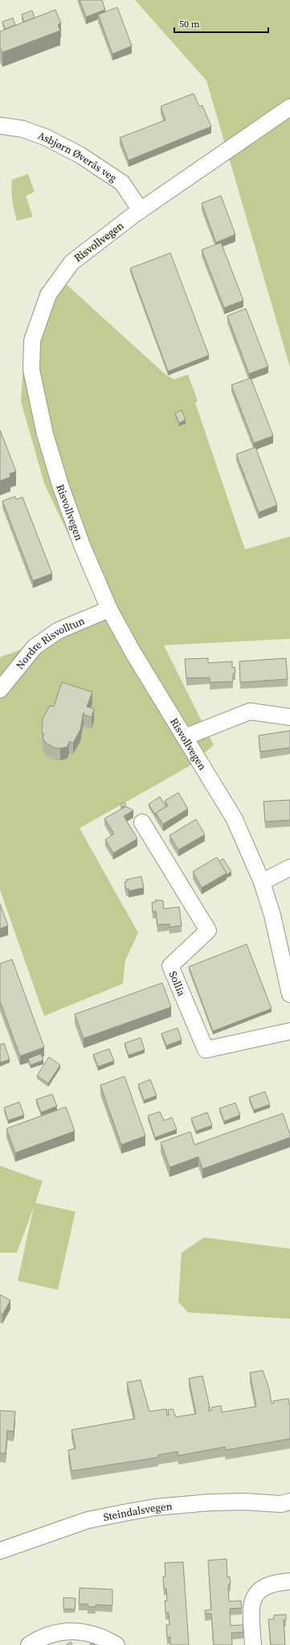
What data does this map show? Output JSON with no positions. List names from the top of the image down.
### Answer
{
  "streets": {
    "street": [
      "Asbjørn Øverås veg",
      "Risvollvegen",
      "Nordre Risvolltun",
      "Sollia",
      "Steindalsvegen"
    ]
  },
  "crossings": [
    ["Asbjørn Øverås veg", "Risvollvegen"],
    ["Risvollvegen", "Nordre Risvolltun"]
  ],
  "scale_bar": "50 m"
}
